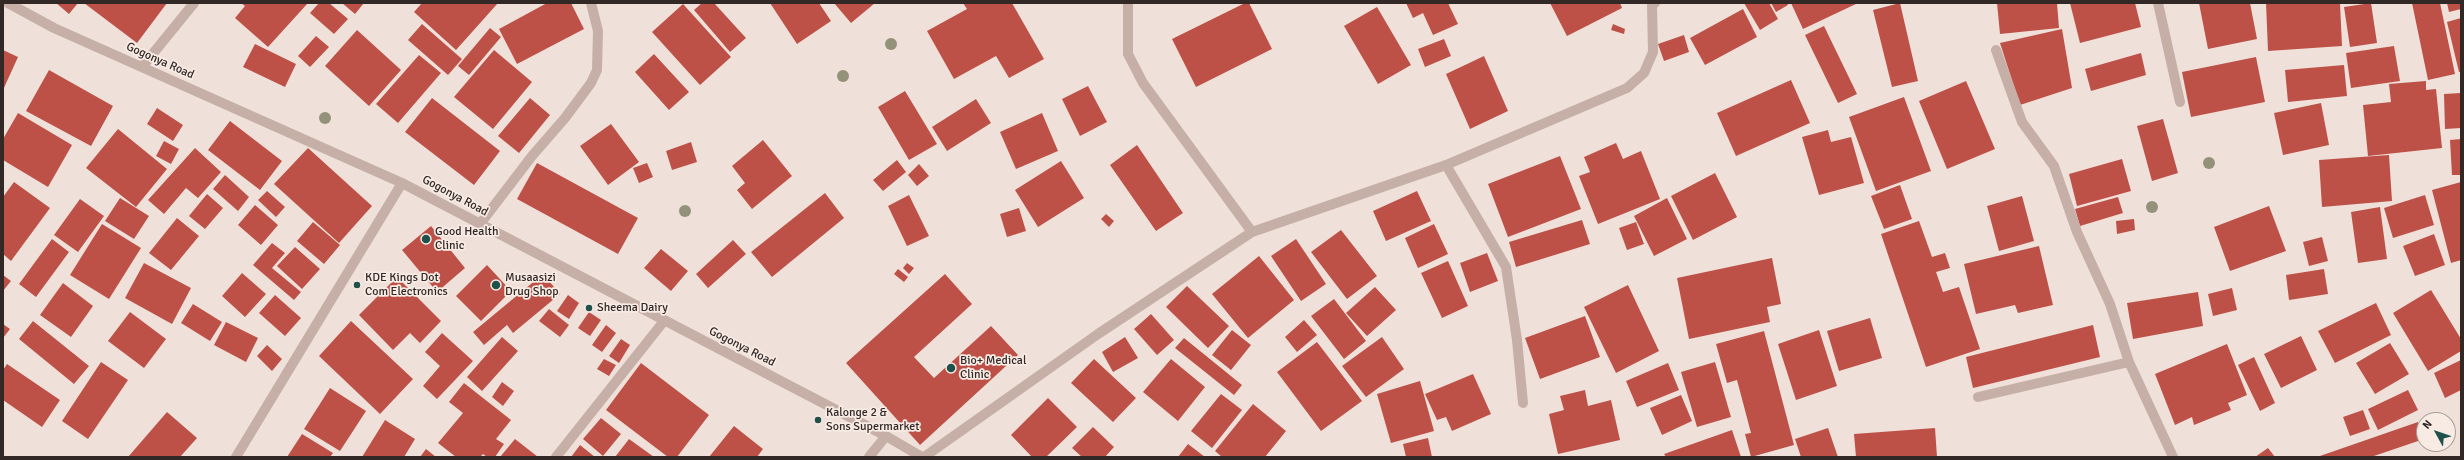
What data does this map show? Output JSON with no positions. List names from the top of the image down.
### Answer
{
  "streets": {
    "street": ["Gogonya Road"]
  },
  "places": [
    "Good Health Clinic",
    "KDE Kings Dot Com Electronics",
    "Musaasizi Drug Shop",
    "Sheema Dairy",
    "Bio+ Medical Clinic",
    "Kalonge 2 & Sons Supermarket"
  ],
  "north": "top left"
}
